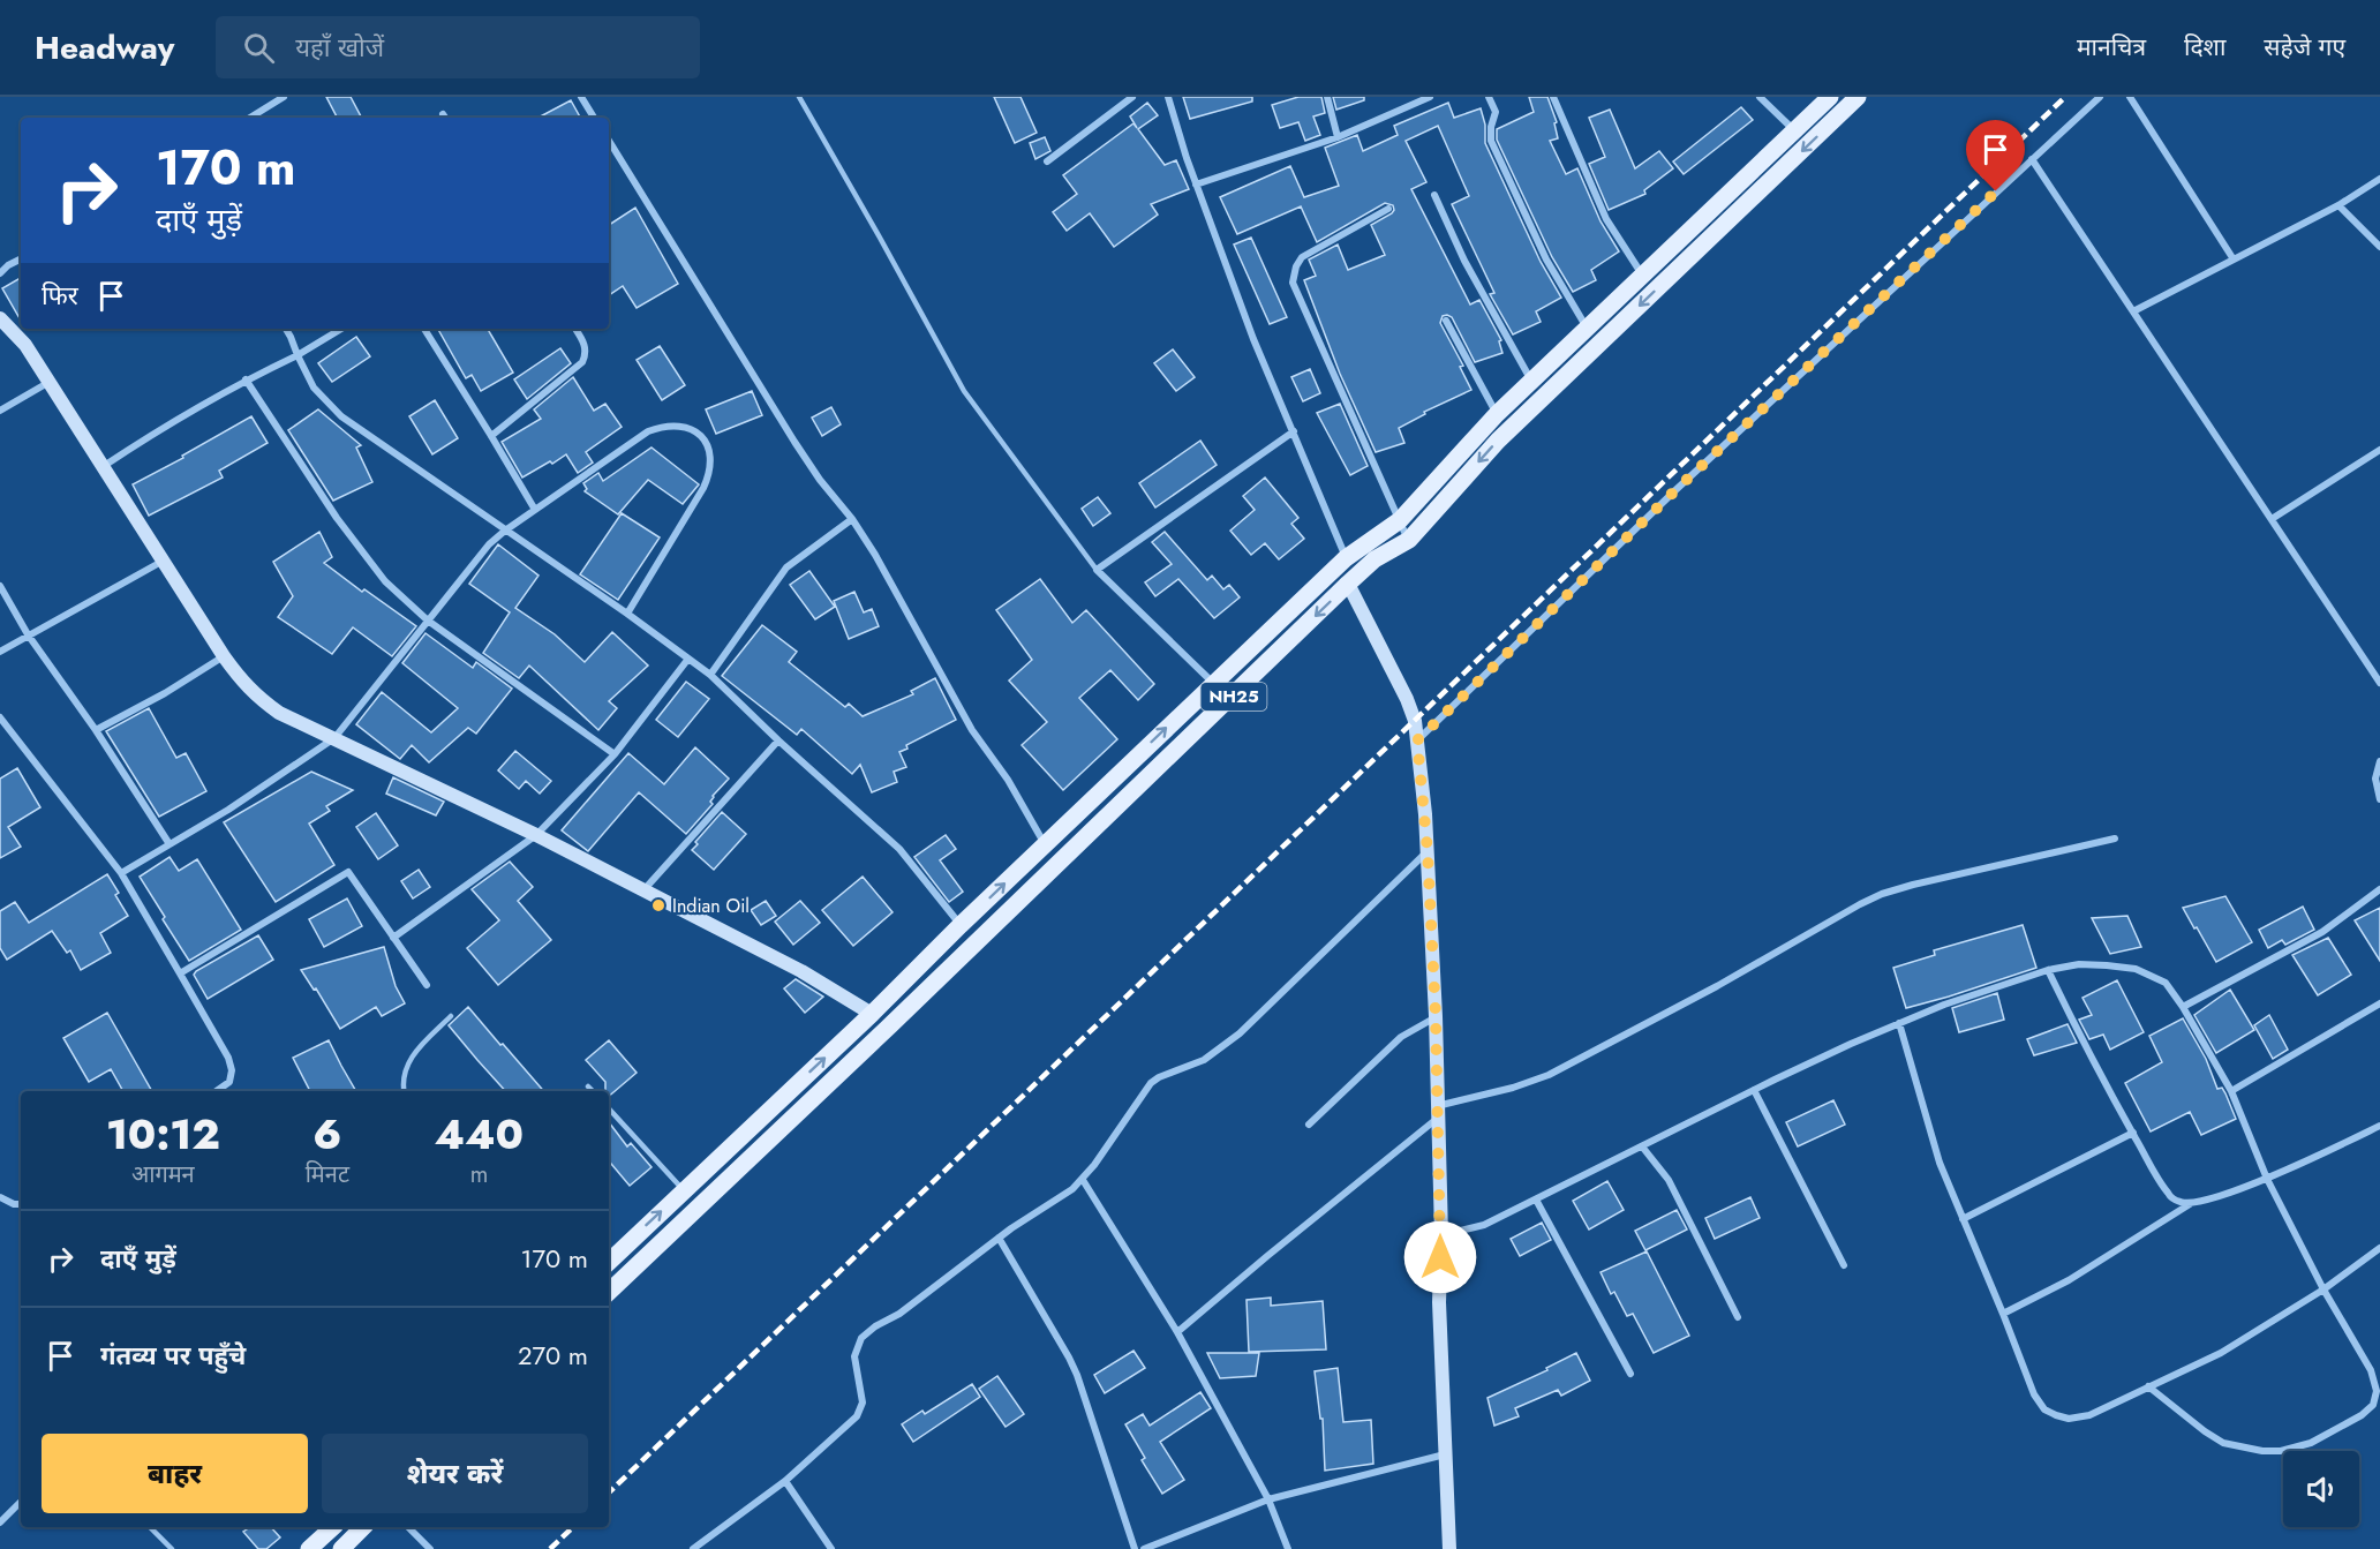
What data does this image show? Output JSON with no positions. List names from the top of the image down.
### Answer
{
  "streets": {
    "main road": ["NH25"]
  },
  "places": ["Indian Oil"],
  "page": {
    "header": "Headway",
    "search": "यहाँ खोजें",
    "nav": ["मानचित्र", "दिशा", "सहेजे गए"],
    "turn": ["170 m", "दाएँ मुड़ें"],
    "then": "फिर",
    "eta": [
      "10:12",
      "आगमन",
      "6",
      "मिनट",
      "440",
      "m"
    ],
    "list": [
      {
        "name": "दाएँ मुड़ें",
        "value": "170 m"
      },
      {
        "name": "गंतव्य पर पहुँचे",
        "value": "270 m"
      }
    ],
    "buttons": ["बाहर", "शेयर करें"]
  }
}
